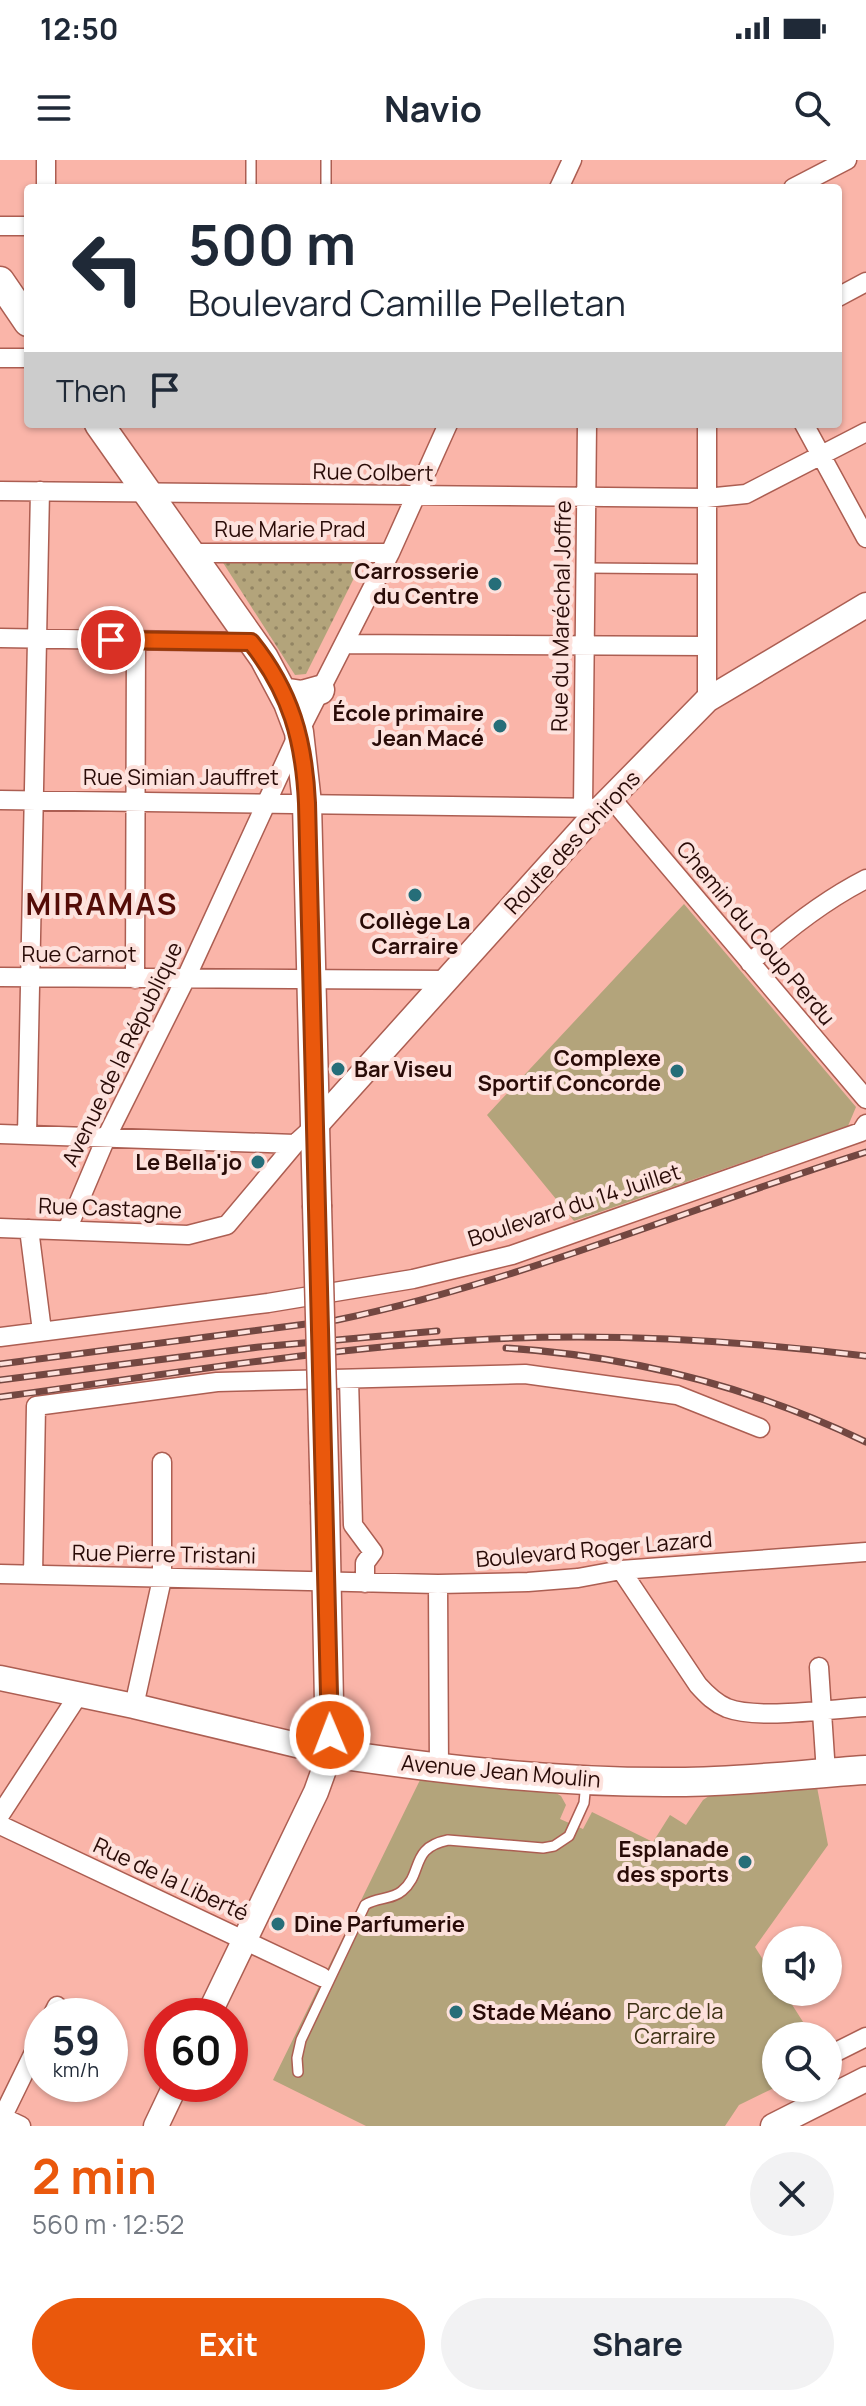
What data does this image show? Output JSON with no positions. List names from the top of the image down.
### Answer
{
  "streets": {
    "main road": ["Avenue Jean Moulin"],
    "street": [
      "Rue Colbert",
      "Rue Marie Prad",
      "Rue du Maréchal Joffre",
      "Rue Simian Jauffret",
      "Route des Chirons",
      "Chemin du Coup Perdu",
      "Rue Carnot",
      "Avenue de la République",
      "Boulevard du 14 Juillet",
      "Rue Castagne",
      "Boulevard Roger Lazard",
      "Rue Pierre Tristani",
      "Rue de la Liberté"
    ]
  },
  "crossings": [
    ["Rue Colbert", "Rue du Maréchal Joffre"],
    ["Rue Colbert", "Avenue de la République"],
    ["Rue Marie Prad", "Avenue de la République"],
    ["Rue du Maréchal Joffre", "Rue Simian Jauffret"],
    ["Rue du Maréchal Joffre", "Route des Chirons"],
    ["Rue du Maréchal Joffre", "Chemin du Coup Perdu"],
    ["Rue Simian Jauffret", "Route des Chirons"],
    ["Rue Simian Jauffret", "Chemin du Coup Perdu"],
    ["Rue Simian Jauffret", "Avenue de la République"],
    ["Route des Chirons", "Chemin du Coup Perdu"],
    ["Route des Chirons", "Rue Carnot"],
    ["Route des Chirons", "Rue Castagne"],
    ["Rue Carnot", "Avenue de la République"],
    ["Avenue de la République", "Rue Castagne"],
    ["Boulevard Roger Lazard", "Rue Pierre Tristani"]
  ],
  "districts": ["MIRAMAS"],
  "parks": ["Parc de la Carraire"],
  "places": [
    "Carrosserie du Centre",
    "École primaire Jean Macé",
    "Collège La Carraire",
    "Bar Viseu",
    "Complexe Sportif Concorde",
    "Le Bella'jo",
    "Esplanade des sports",
    "Dine Parfumerie",
    "Stade Méano"
  ],
  "page": {
    "status": "12:50",
    "header": "Navio",
    "turn": ["500 m", "Boulevard Camille Pelletan"],
    "then": "Then",
    "speed": "59 km/h",
    "limit": "60",
    "heading": ["2 min", "560 m · 12:52"],
    "buttons": ["Exit", "Share"]
  }
}
